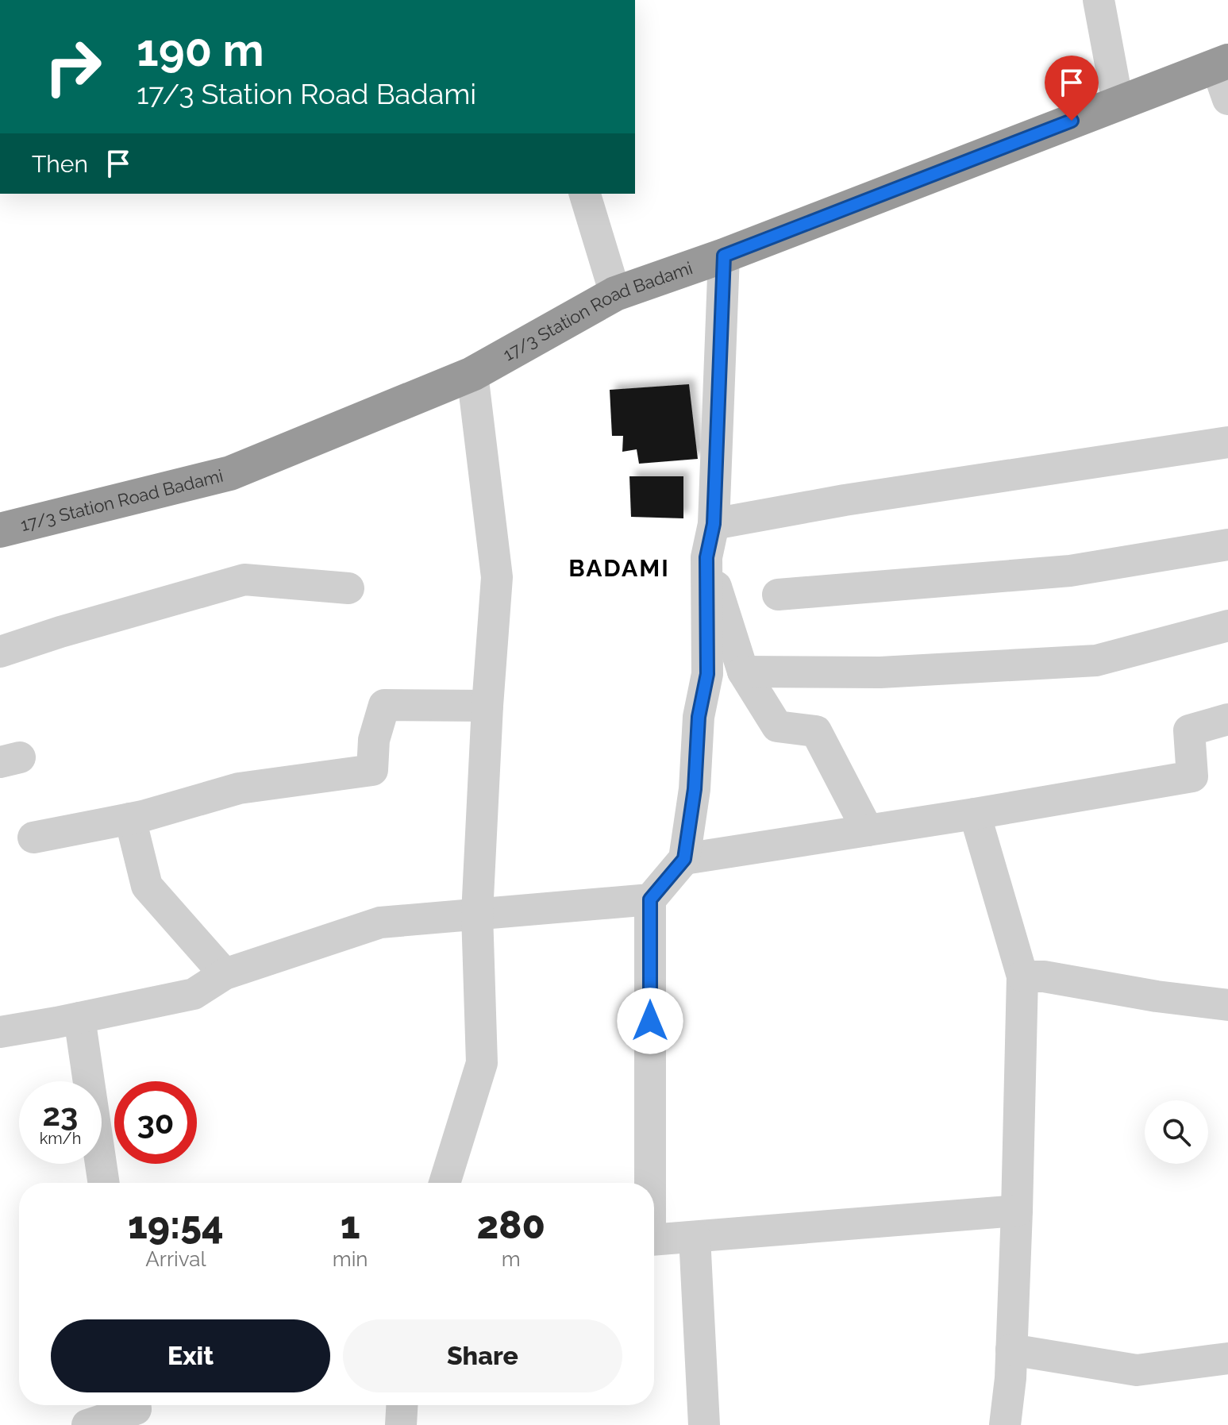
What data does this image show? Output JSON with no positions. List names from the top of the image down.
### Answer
{
  "streets": {
    "highway": ["17/3 Station Road Badami"]
  },
  "districts": ["BADAMI"],
  "page": {
    "turn": ["190 m", "17/3 Station Road Badami"],
    "then": "Then",
    "speed": "23 km/h",
    "limit": "30",
    "eta": [
      "19:54",
      "Arrival",
      "1",
      "min",
      "280",
      "m"
    ],
    "buttons": ["Exit", "Share"]
  }
}
